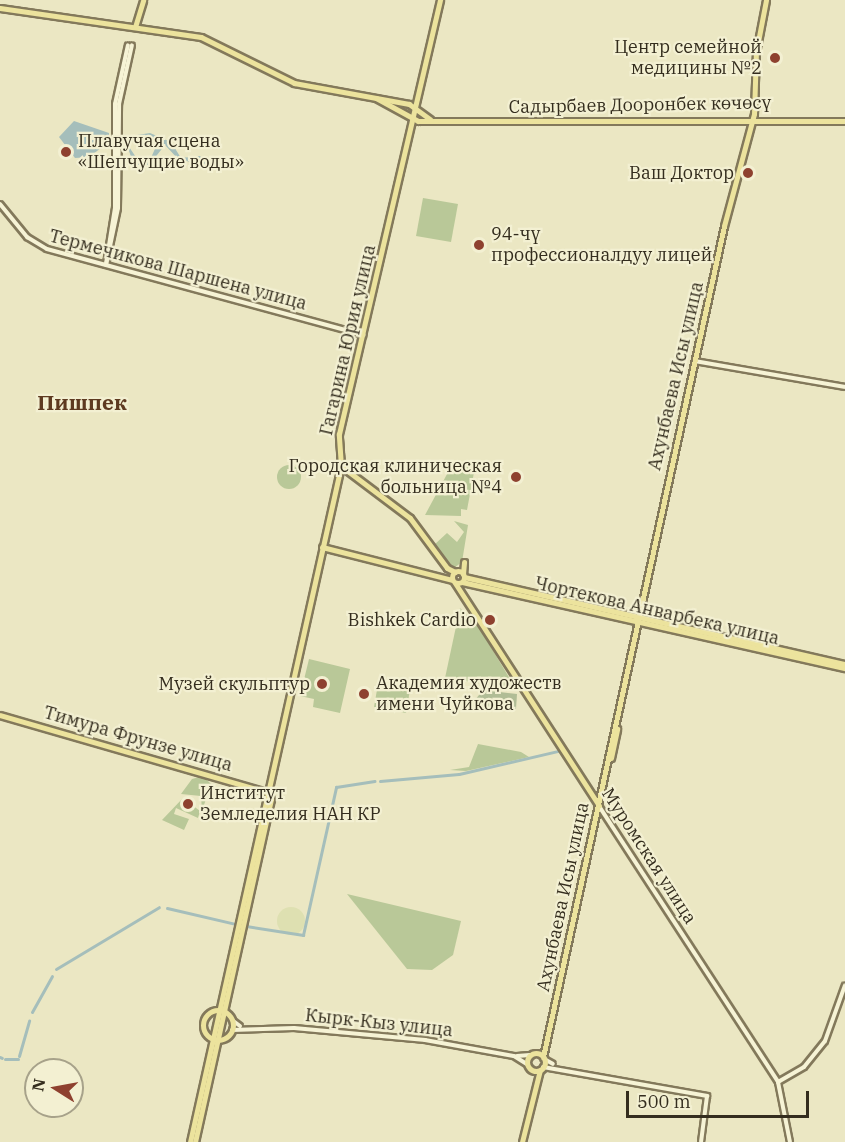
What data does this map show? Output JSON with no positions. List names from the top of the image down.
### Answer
{
  "streets": {
    "main road": [
      "Садырбаев Дооронбек көчөсү",
      "Гагарина Юрия улица",
      "Ахунбаева Исы улица",
      "Чортекова Анварбека улица",
      "Тимура Фрунзе улица",
      "Муромская улица"
    ],
    "street": ["Термечикова Шаршена улица", "Кырк-Кыз улица"]
  },
  "crossings": [
    ["Садырбаев Дооронбек көчөсү", "Гагарина Юрия улица"],
    ["Садырбаев Дооронбек көчөсү", "Ахунбаева Исы улица"],
    ["Термечикова Шаршена улица", "Гагарина Юрия улица"],
    ["Гагарина Юрия улица", "Тимура Фрунзе улица"],
    ["Ахунбаева Исы улица", "Чортекова Анварбека улица"],
    ["Ахунбаева Исы улица", "Муромская улица"],
    ["Ахунбаева Исы улица", "Кырк-Кыз улица"],
    ["Чортекова Анварбека улица", "Муромская улица"]
  ],
  "districts": ["Пишпек"],
  "places": [
    "Центр семейной медицины №2",
    "Плавучая сцена «Шепчущие воды»",
    "Ваш Доктор",
    "94-чү профессионалдуу лицей",
    "Городская клиническая больница №4",
    "Bishkek Cardio",
    "Музей скульптур",
    "Академия художеств имени Чуйкова",
    "Институт Земледелия НАН КР"
  ],
  "scale_bar": "500 m",
  "north": "left"
}
